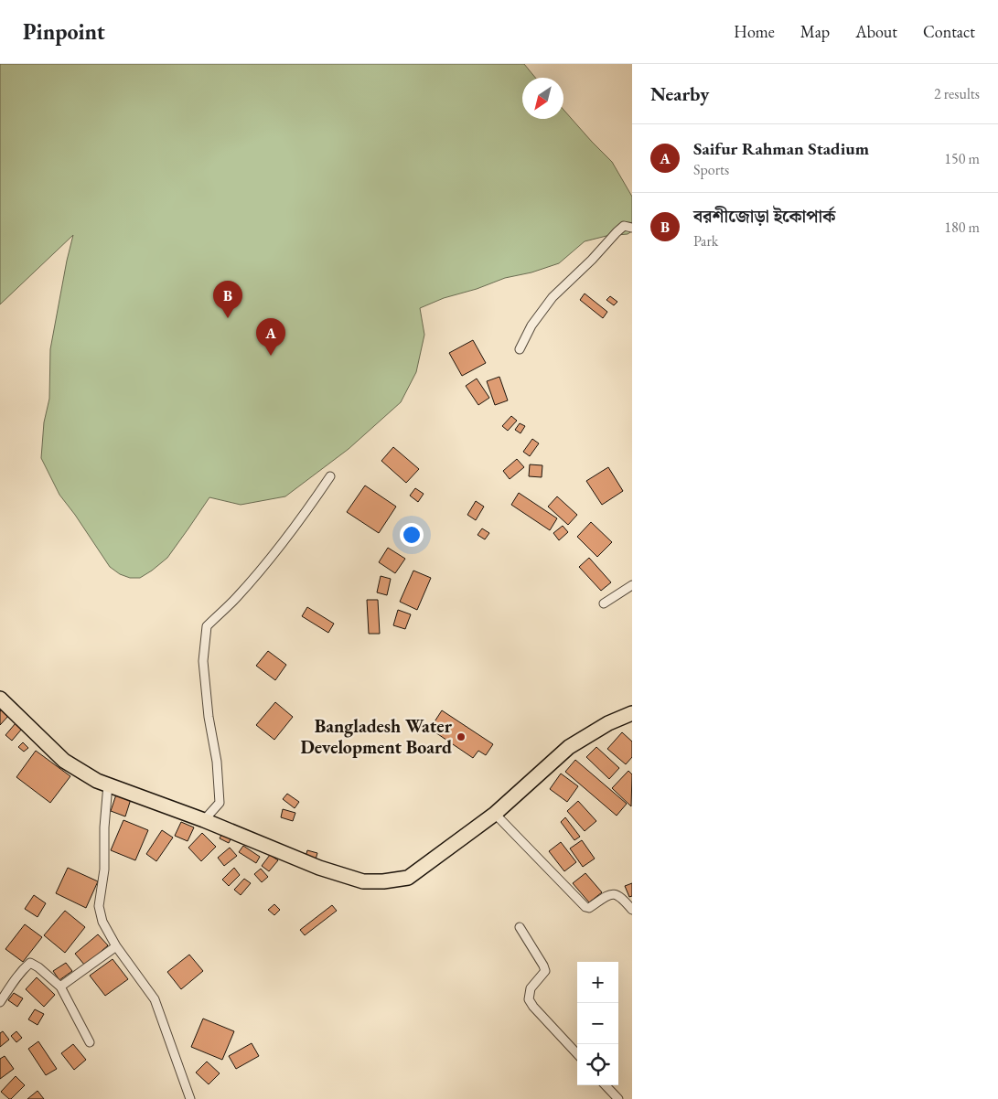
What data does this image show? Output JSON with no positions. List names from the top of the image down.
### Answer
{
  "places": ["Bangladesh Water Development Board"],
  "north": "bottom left",
  "page": {
    "header": "Pinpoint",
    "nav": [
      "Home",
      "Map",
      "About",
      "Contact"
    ],
    "heading": ["Nearby", "2 results"],
    "list": [
      {
        "mark": "A",
        "name": "Saifur Rahman Stadium",
        "note": "Sports",
        "value": "150 m"
      },
      {
        "mark": "B",
        "name": "বরশীজোড়া ইকোপার্ক",
        "note": "Park",
        "value": "180 m"
      }
    ],
    "pins": ["B", "A"],
    "map_buttons": ["+", "−"]
  }
}
